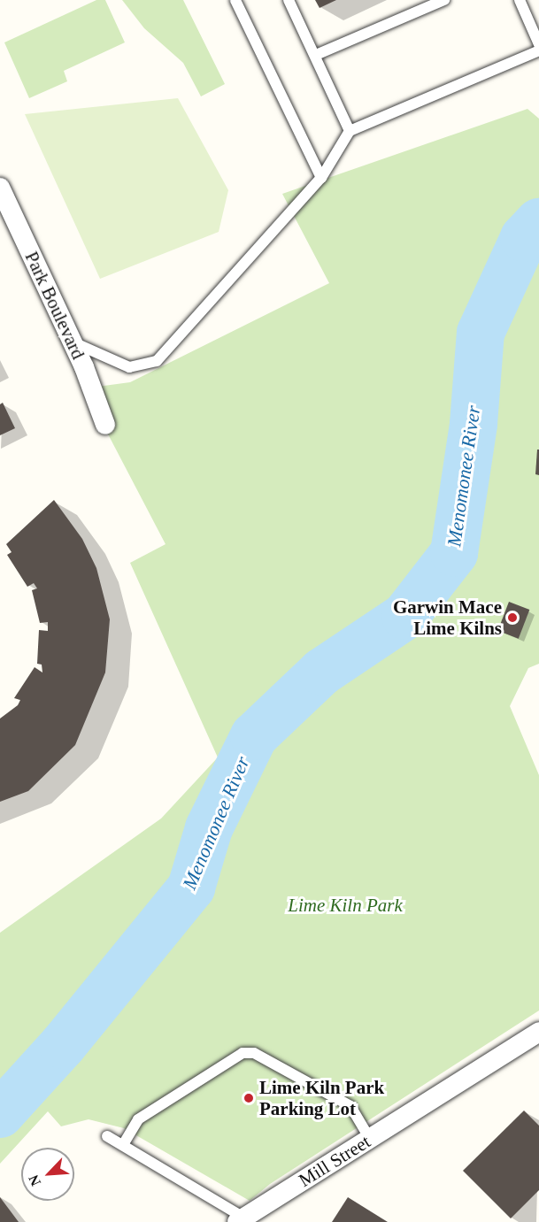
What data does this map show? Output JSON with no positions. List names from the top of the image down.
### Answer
{
  "streets": {
    "street": ["Park Boulevard", "Mill Street"]
  },
  "water": ["Menomonee River"],
  "parks": ["Lime Kiln Park"],
  "places": ["Garwin Mace Lime Kilns", "Lime Kiln Park Parking Lot"],
  "north": "bottom left"
}
